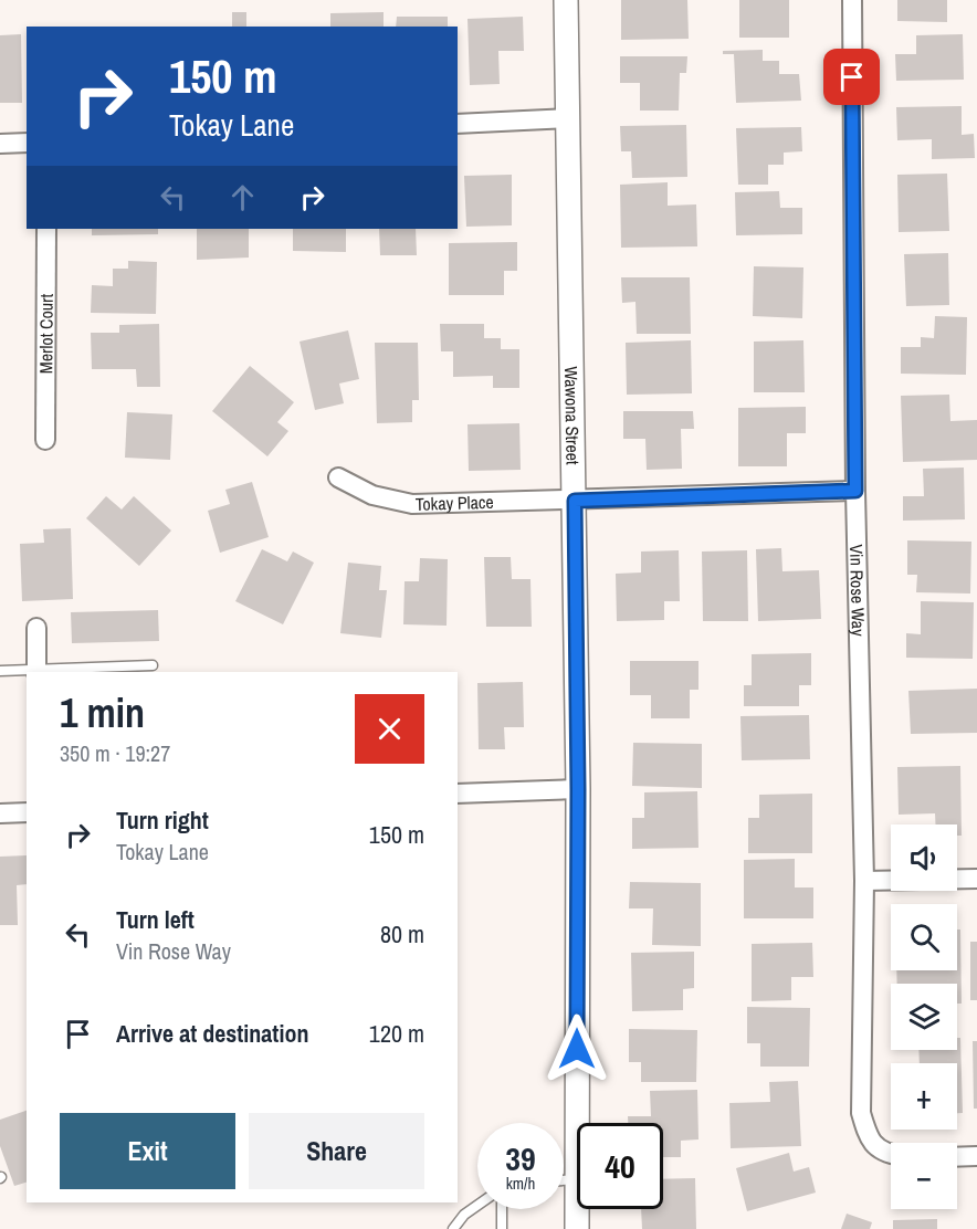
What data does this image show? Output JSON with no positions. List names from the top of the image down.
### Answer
{
  "streets": {
    "street": [
      "Merlot Court",
      "Wawona Street",
      "Tokay Place",
      "Vin Rose Way"
    ]
  },
  "crossings": [
    ["Wawona Street", "Tokay Place"],
    ["Tokay Place", "Vin Rose Way"]
  ],
  "page": {
    "turn": ["150 m", "Tokay Lane"],
    "heading": ["1 min", "350 m · 19:27"],
    "list": [
      {
        "name": "Turn right",
        "note": "Tokay Lane",
        "value": "150 m"
      },
      {
        "name": "Turn left",
        "note": "Vin Rose Way",
        "value": "80 m"
      },
      {
        "name": "Arrive at destination",
        "value": "120 m"
      }
    ],
    "map_buttons": ["+", "−"],
    "buttons": ["Exit", "Share"],
    "speed": "39 km/h",
    "limit": "40"
  }
}
